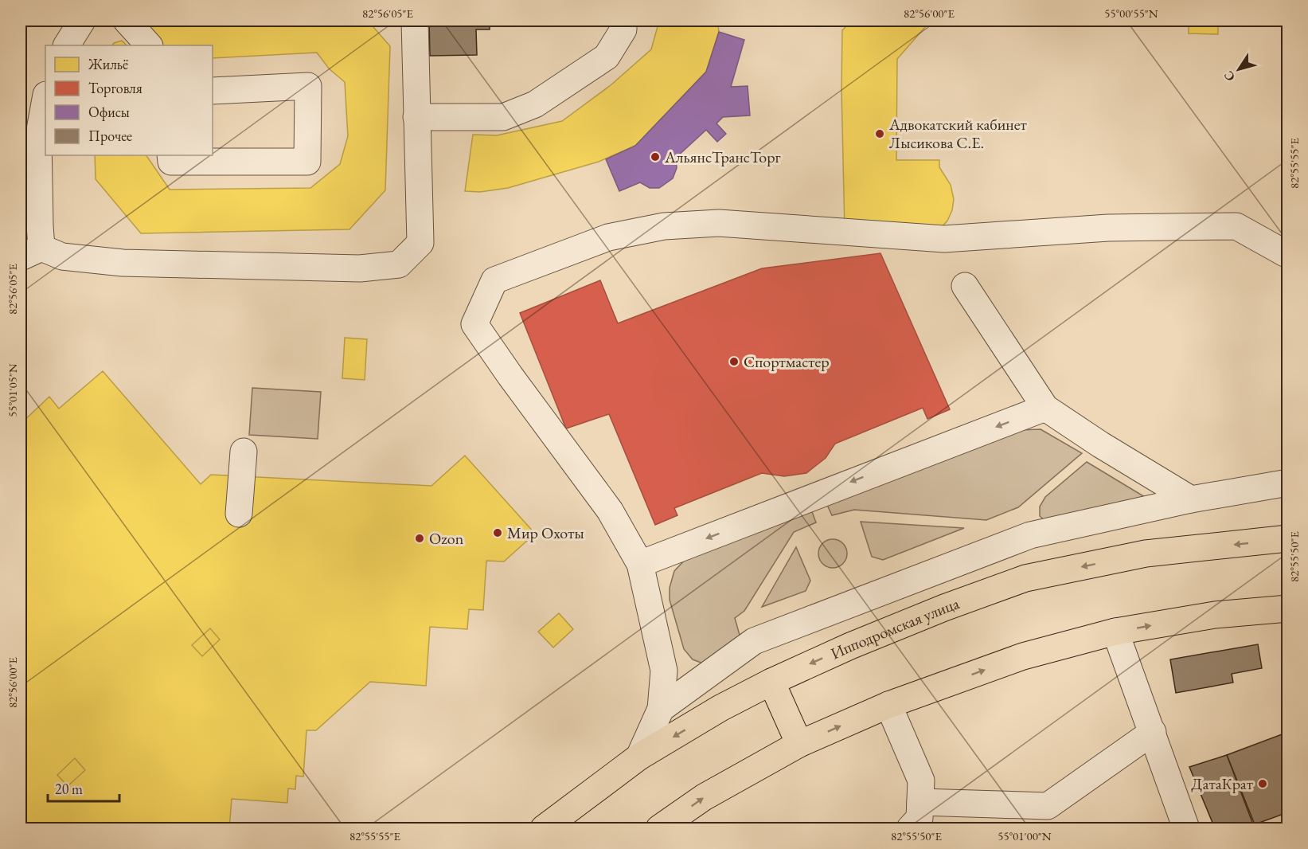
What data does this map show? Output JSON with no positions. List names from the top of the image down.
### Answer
{
  "streets": {
    "highway": ["Ипподромская улица"]
  },
  "places": [
    "Адвокатский кабинет Лысикова С.Е.",
    "АльянсТрансТорг",
    "Спортмастер",
    "Мир Охоты",
    "Ozon",
    "ДатаКрат"
  ],
  "legend": [
    "Жильё",
    "Торговля",
    "Офисы",
    "Прочее"
  ],
  "scale_bar": "20 m",
  "north": "bottom left",
  "coordinates": [
    "82°56'05\"E",
    "82°56'00\"E",
    "55°00'55\"N",
    "82°55'55\"E",
    "55°01'05\"N",
    "82°55'50\"E",
    "55°01'00\"N"
  ]
}
